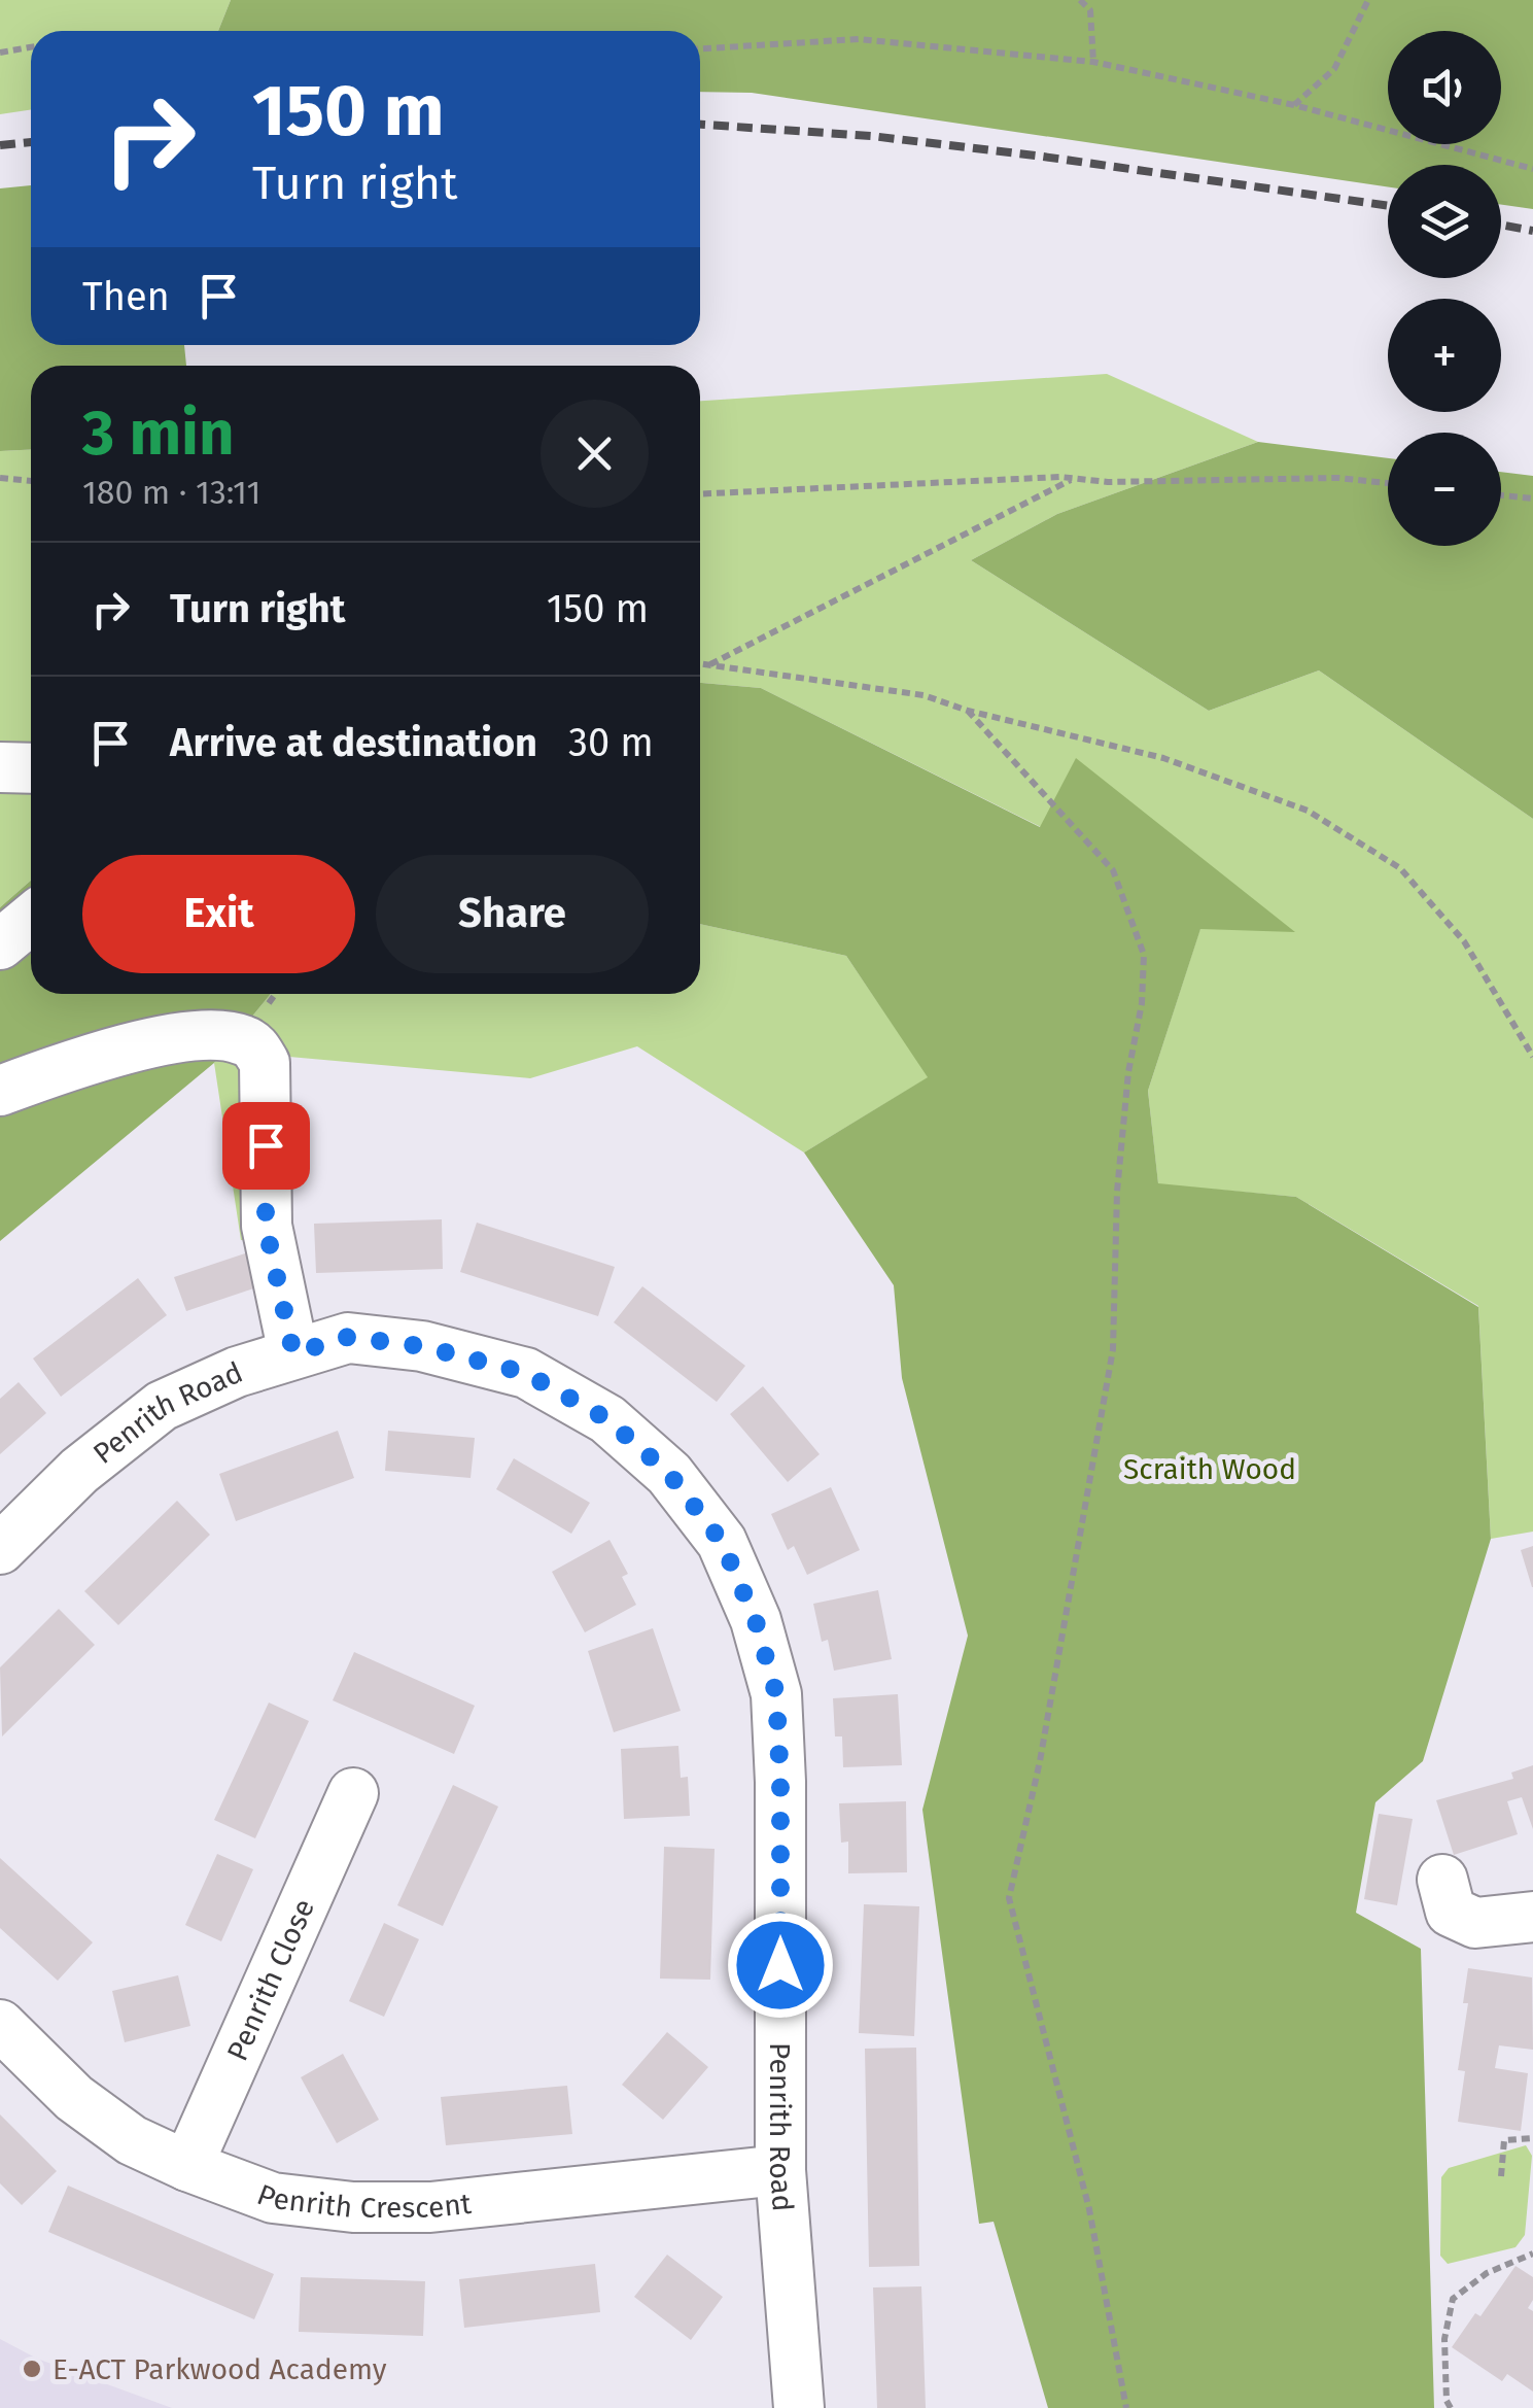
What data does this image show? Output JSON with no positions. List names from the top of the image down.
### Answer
{
  "streets": {
    "street": ["Penrith Road", "Penrith Close", "Penrith Crescent"]
  },
  "crossings": [
    ["Penrith Road", "Penrith Crescent"],
    ["Penrith Close", "Penrith Crescent"]
  ],
  "parks": ["Scraith Wood"],
  "places": ["E-ACT Parkwood Academy"],
  "page": {
    "map_buttons": ["+", "−"],
    "turn": ["150 m", "Turn right"],
    "then": "Then",
    "heading": ["3 min", "180 m · 13:11"],
    "list": [
      {
        "name": "Turn right",
        "value": "150 m"
      },
      {
        "name": "Arrive at destination",
        "value": "30 m"
      }
    ],
    "buttons": ["Exit", "Share"]
  }
}
